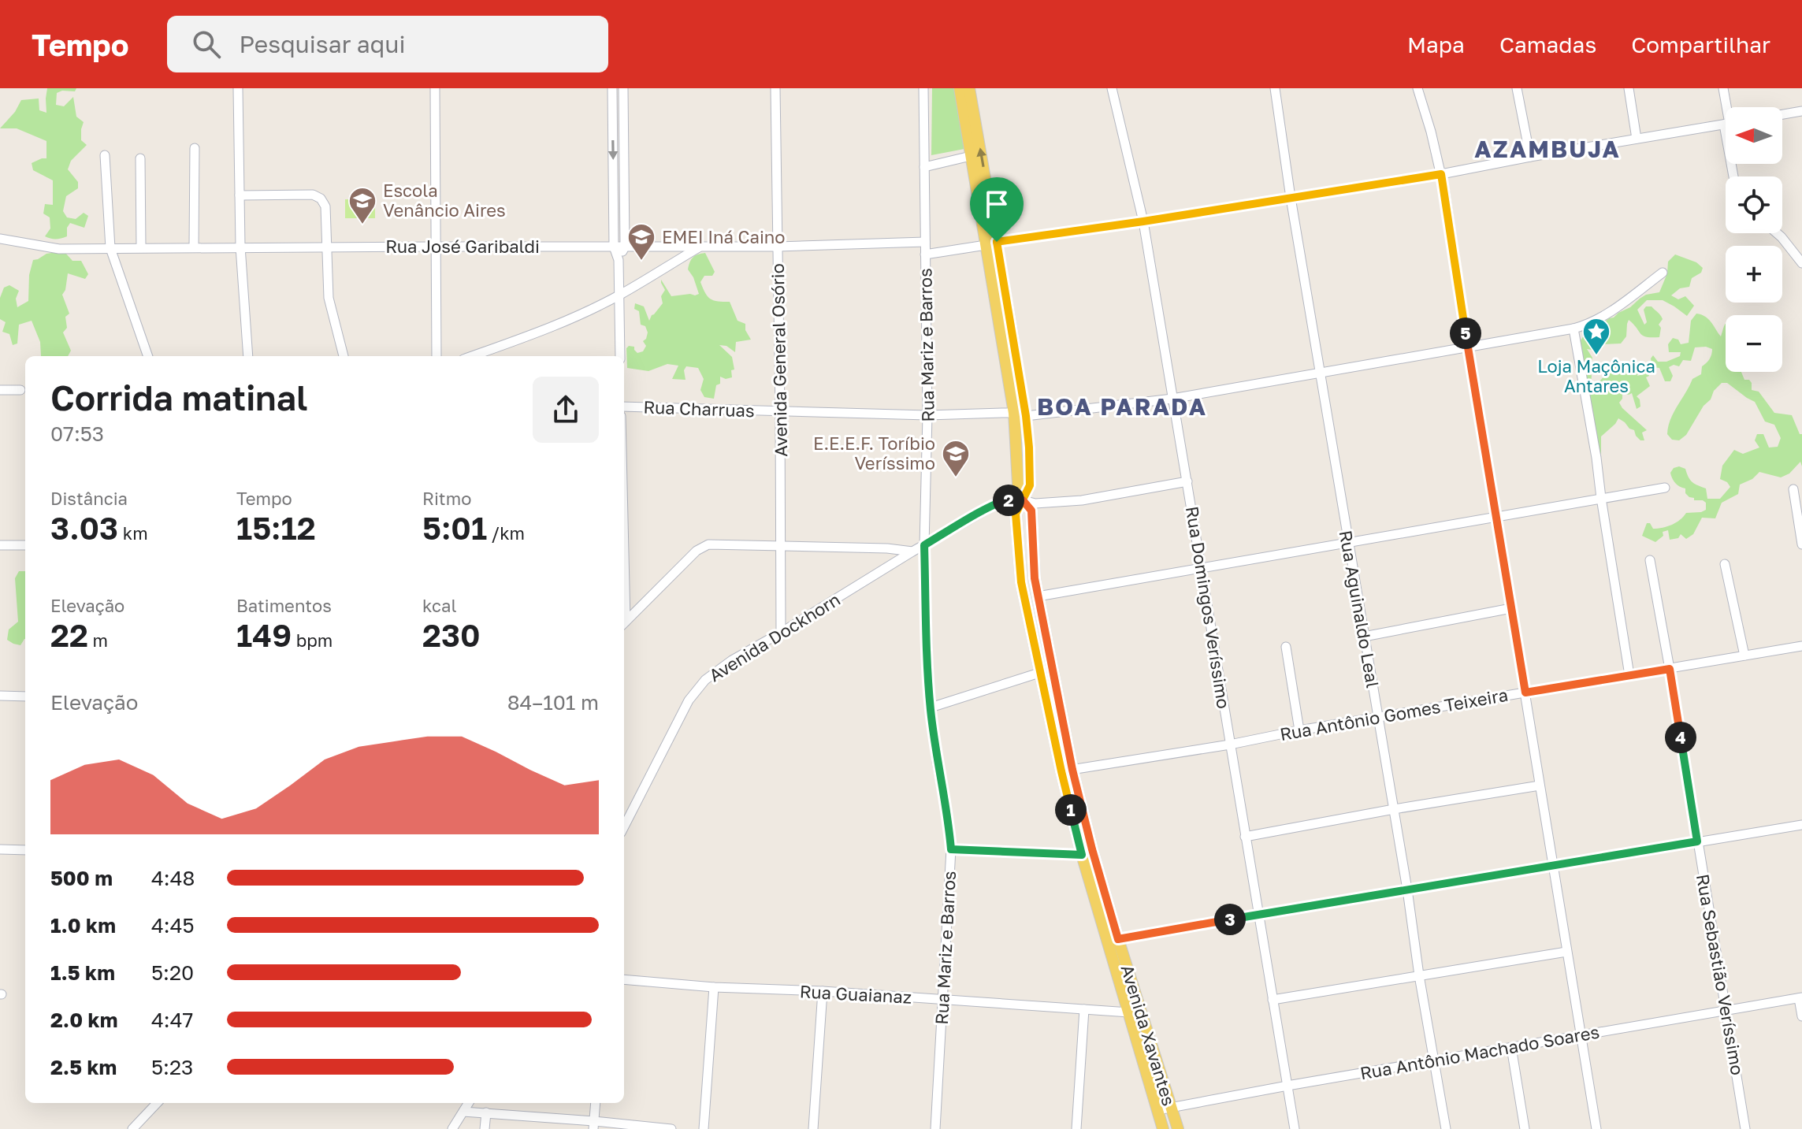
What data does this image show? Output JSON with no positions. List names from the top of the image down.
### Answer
{
  "streets": {
    "main road": ["Avenida Xavantes"],
    "street": [
      "Rua José Garibaldi",
      "Rua Mariz e Barros",
      "Avenida General Osório",
      "Rua Charruas",
      "Rua Domingos Veríssimo",
      "Rua Aguinaldo Leal",
      "Avenida Dockhorn",
      "Rua Antônio Gomes Teixeira",
      "Rua Sebastião Veríssimo",
      "Rua Guaianaz",
      "Rua Antônio Machado Soares"
    ]
  },
  "crossings": [
    ["Rua José Garibaldi", "Rua Mariz e Barros"],
    ["Rua José Garibaldi", "Avenida General Osório"],
    ["Rua Mariz e Barros", "Rua Charruas"],
    ["Rua Mariz e Barros", "Avenida Dockhorn"],
    ["Rua Mariz e Barros", "Rua Guaianaz"],
    ["Avenida General Osório", "Rua Charruas"],
    ["Avenida General Osório", "Avenida Dockhorn"],
    ["Rua Charruas", "Rua Domingos Veríssimo"],
    ["Rua Charruas", "Rua Aguinaldo Leal"],
    ["Rua Charruas", "Avenida Xavantes"],
    ["Rua Domingos Veríssimo", "Avenida Dockhorn"],
    ["Rua Domingos Veríssimo", "Rua Antônio Gomes Teixeira"],
    ["Rua Domingos Veríssimo", "Rua Antônio Machado Soares"],
    ["Rua Aguinaldo Leal", "Rua Antônio Gomes Teixeira"],
    ["Rua Aguinaldo Leal", "Rua Antônio Machado Soares"],
    ["Avenida Dockhorn", "Avenida Xavantes"],
    ["Rua Antônio Gomes Teixeira", "Rua Sebastião Veríssimo"],
    ["Rua Antônio Gomes Teixeira", "Avenida Xavantes"],
    ["Rua Sebastião Veríssimo", "Rua Antônio Machado Soares"],
    ["Rua Guaianaz", "Avenida Xavantes"],
    ["Avenida Xavantes", "Rua Antônio Machado Soares"]
  ],
  "districts": ["AZAMBUJA", "BOA PARADA"],
  "places": {
    "school or university": ["Escola Venâncio Aires", "EMEI Iná Caino", "E.E.E.F. Toríbio Veríssimo"],
    "place": ["Loja Maçônica Antares"]
  },
  "north": "left",
  "page": {
    "header": "Tempo",
    "search": "Pesquisar aqui",
    "nav": ["Mapa", "Camadas", "Compartilhar"],
    "map_buttons": ["+", "−"],
    "pins": [
      "5",
      "2",
      "4",
      "1",
      "3"
    ],
    "heading": ["Corrida matinal", "07:53"],
    "stats": [
      ["Distância", "3.03 km"],
      ["Tempo", "15:12"],
      ["Ritmo", "5:01 /km"],
      ["Elevação", "22 m"],
      ["Batimentos", "149 bpm"],
      ["kcal", "230"]
    ],
    "chart": ["Elevação", "84–101 m"],
    "list": [
      {
        "name": "500 m",
        "note": "4:48"
      },
      {
        "name": "1.0 km",
        "note": "4:45"
      },
      {
        "name": "1.5 km",
        "note": "5:20"
      },
      {
        "name": "2.0 km",
        "note": "4:47"
      },
      {
        "name": "2.5 km",
        "note": "5:23"
      }
    ]
  }
}
